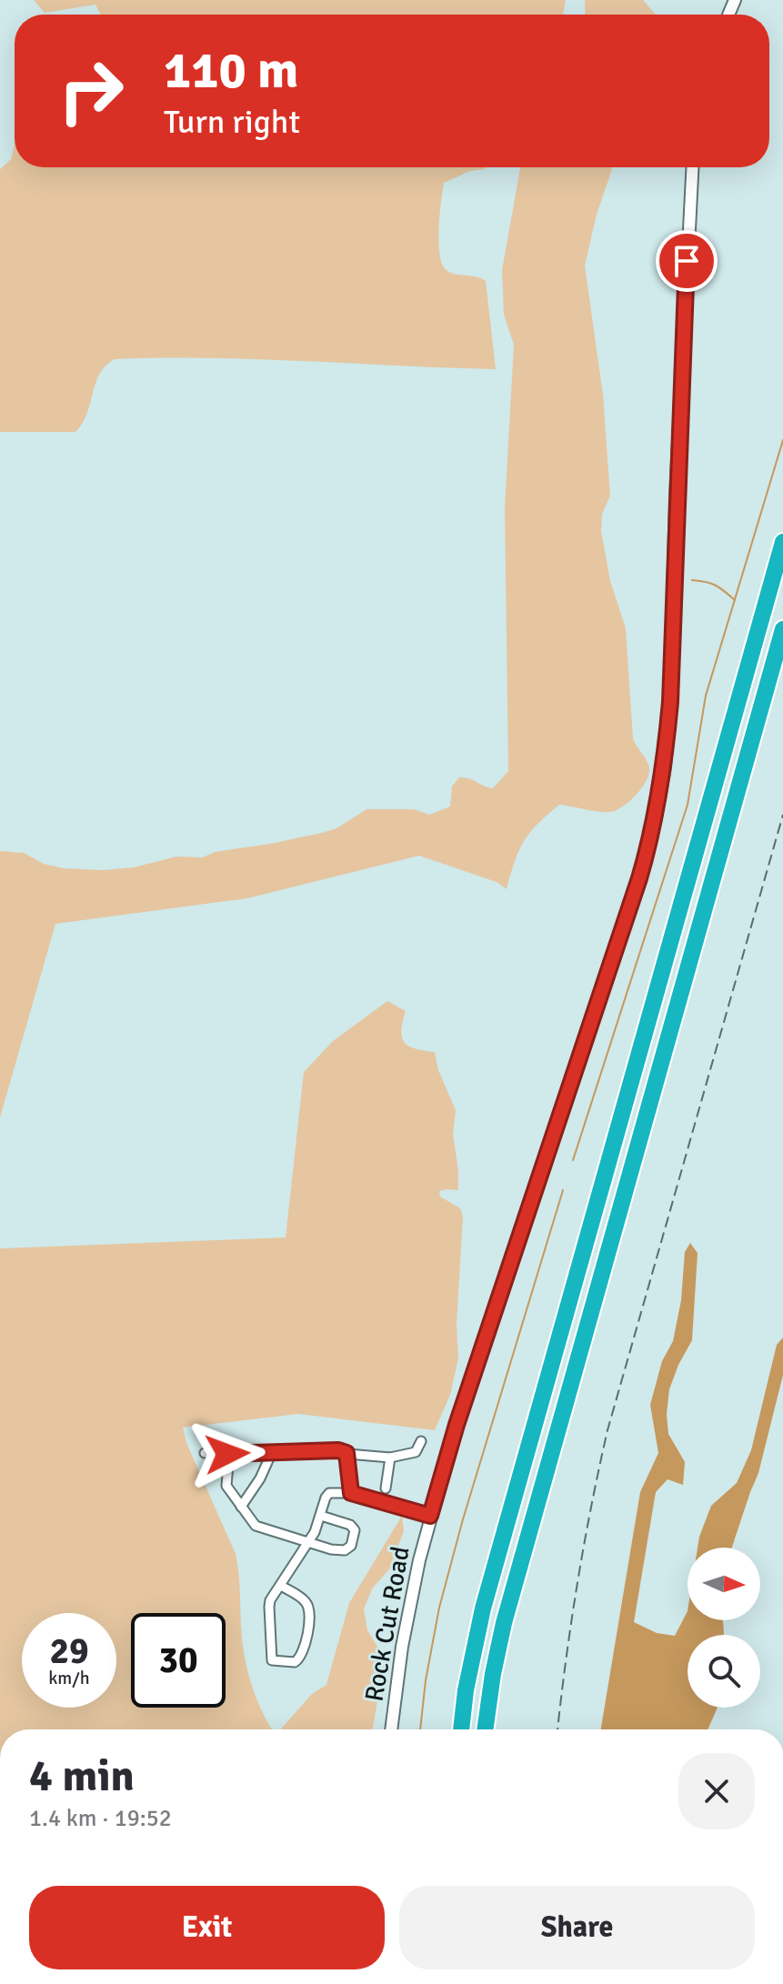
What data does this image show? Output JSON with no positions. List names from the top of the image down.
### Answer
{
  "streets": {
    "street": ["Rock Cut Road"]
  },
  "north": "right",
  "page": {
    "turn": ["110 m", "Turn right"],
    "speed": "29 km/h",
    "limit": "30",
    "heading": ["4 min", "1.4 km · 19:52"],
    "buttons": ["Exit", "Share"]
  }
}
